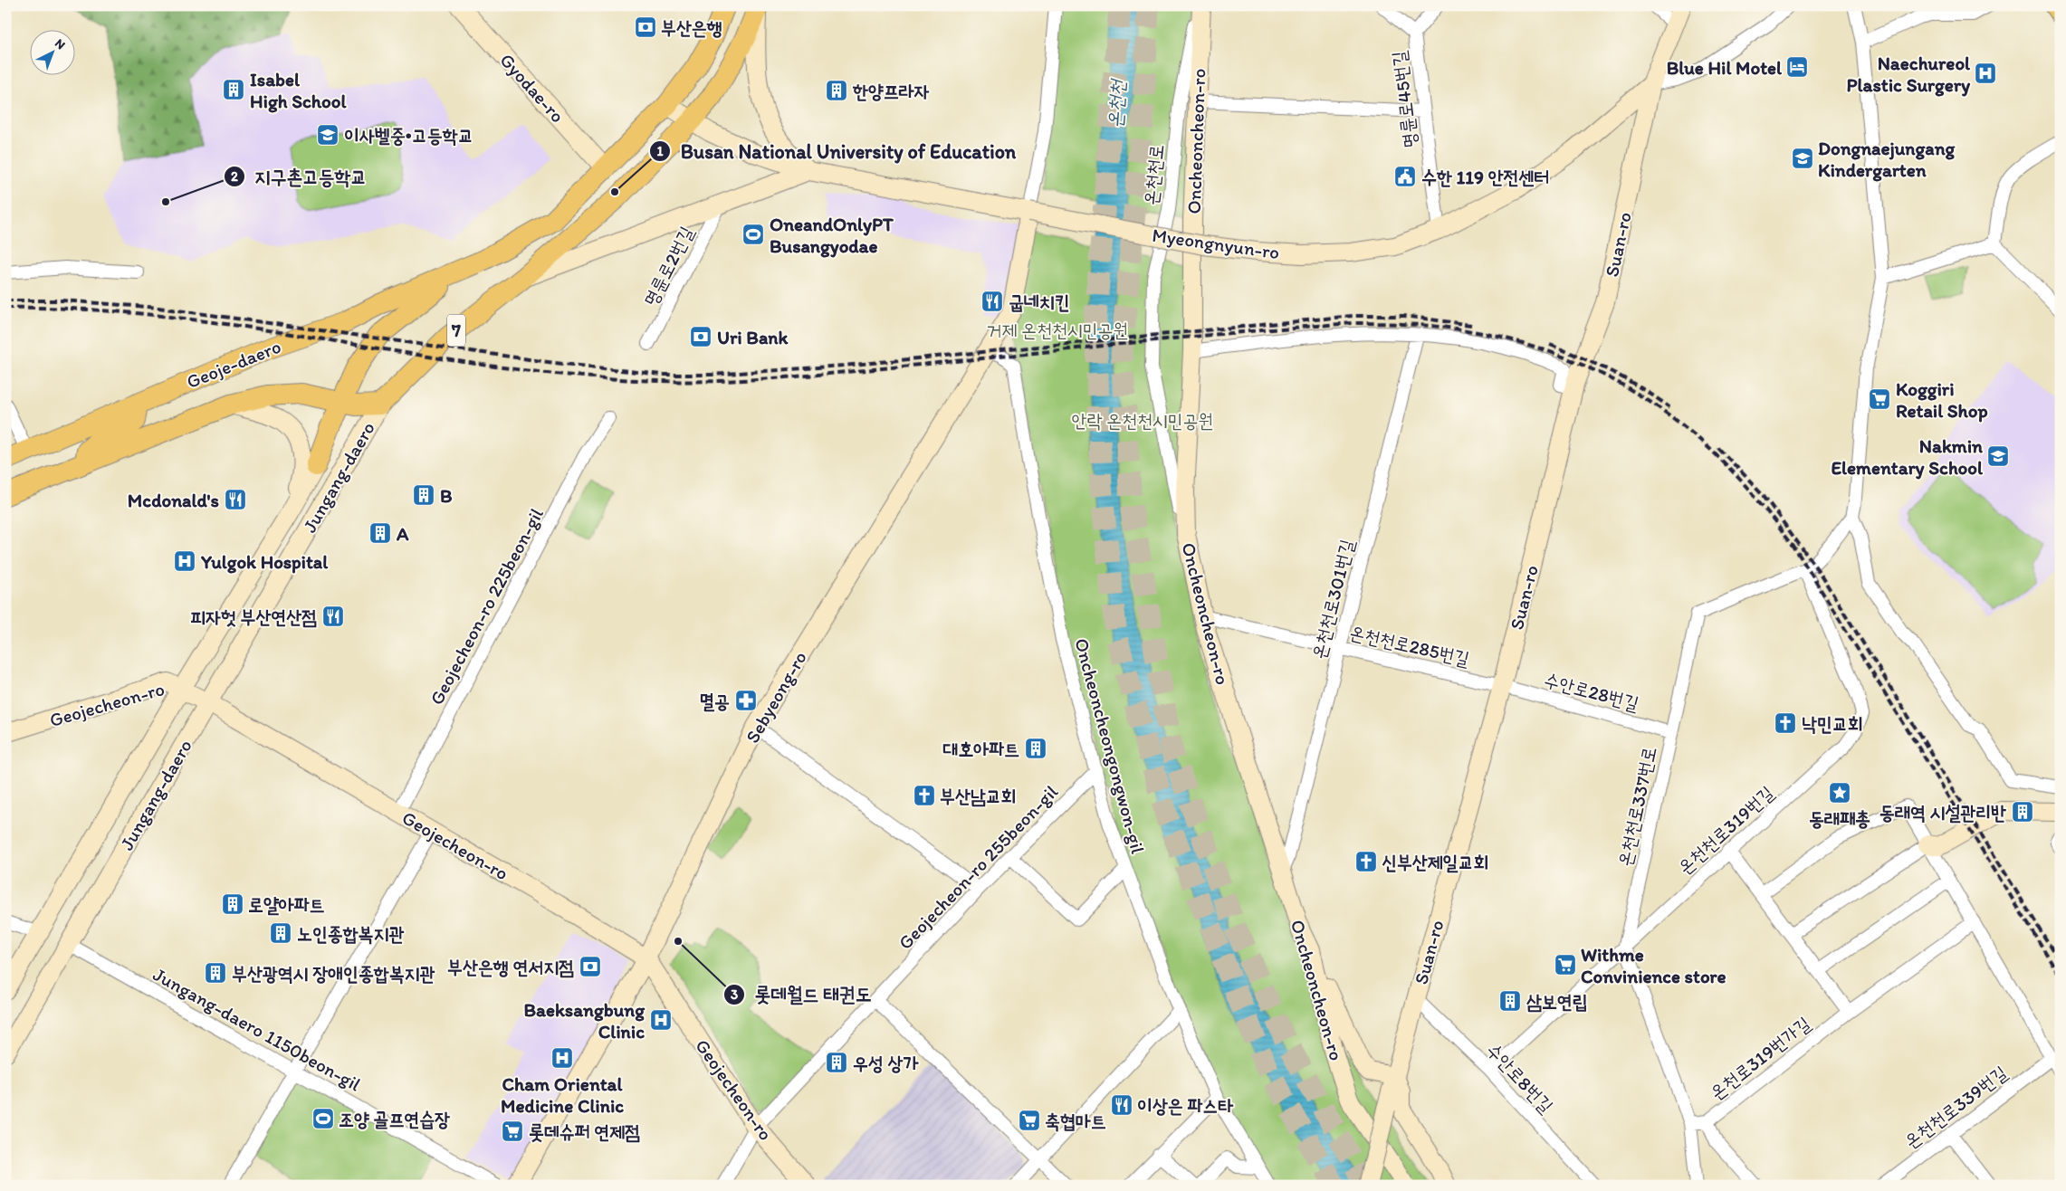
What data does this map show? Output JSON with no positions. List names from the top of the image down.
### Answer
{
  "streets": {
    "main road": [
      "Gyodae-ro",
      "Oncheoncheon-ro",
      "Myeongnyun-ro",
      "Suan-ro",
      "7",
      "Geoje-daero",
      "Jungang-daero",
      "Sebyeong-ro",
      "Geojecheon-ro"
    ],
    "street": [
      "명륜로45번길",
      "온천천로",
      "명륜로2번길",
      "온천천로301번길",
      "Geojecheon-ro 225beon-gil",
      "온천천로285번길",
      "수안로28번길",
      "Oncheoncheongongwon-gil",
      "온천천로337번로",
      "온천천로319번길",
      "Geojecheon-ro 255beon-gil",
      "Jungang-daero 1150beon-gil",
      "온천로319번가길",
      "수안로8번길",
      "온천천로339번길"
    ]
  },
  "crossings": [
    ["Gyodae-ro", "Geoje-daero"],
    ["명륜로45번길", "Myeongnyun-ro"],
    ["Oncheoncheon-ro", "온천천로"],
    ["Oncheoncheon-ro", "온천천로301번길"],
    ["Oncheoncheon-ro", "온천천로285번길"],
    ["Myeongnyun-ro", "Suan-ro"],
    ["Myeongnyun-ro", "Jungang-daero"],
    ["Myeongnyun-ro", "Sebyeong-ro"],
    ["Suan-ro", "온천천로285번길"],
    ["Suan-ro", "수안로28번길"],
    ["Suan-ro", "수안로8번길"],
    ["Geoje-daero", "Jungang-daero"],
    ["Jungang-daero", "Geojecheon-ro"],
    ["Jungang-daero", "Jungang-daero 1150beon-gil"],
    ["온천천로301번길", "온천천로285번길"],
    ["Geojecheon-ro 225beon-gil", "Geojecheon-ro"],
    ["온천천로285번길", "수안로28번길"],
    ["수안로28번길", "온천천로337번로"],
    ["Sebyeong-ro", "Geojecheon-ro"],
    ["Sebyeong-ro", "Oncheoncheongongwon-gil"],
    ["Geojecheon-ro", "Geojecheon-ro 255beon-gil"],
    ["Oncheoncheongongwon-gil", "Geojecheon-ro 255beon-gil"],
    ["온천천로337번로", "온천천로319번길"],
    ["온천천로319번길", "수안로8번길"]
  ],
  "water": ["온천천"],
  "parks": ["거제 온천천시민공원", "안락 온천천시민공원"],
  "places": {
    "bank": ["부산은행", "Uri Bank", "부산은행 연서지점"],
    "hotel": ["Blue Hil Motel"],
    "hospital": [
      "Naechureol Plastic Surgery",
      "Yulgok Hospital",
      "Baeksangbung Clinic",
      "Cham Oriental Medicine Clinic"
    ],
    "building": [
      "Isabel High School",
      "한양프라자",
      "B",
      "A",
      "대호아파트",
      "동래역 시설관리반",
      "로얄아파트",
      "노인종합복지관",
      "부산광역시 장애인종합복지관",
      "삼보연립",
      "우성 상가"
    ],
    "school or university": ["이사벨중•고등학교", "Dongnaejungang Kindergarten", "Nakmin Elementary School"],
    "public building": ["수한 119 안전센터"],
    "other": ["Busan National University of Education", "지구촌고등학교", "롯데월드 태권도"],
    "sports": ["OneandOnlyPT Busangyodae", "조양 골프연습장"],
    "restaurant": [
      "굽네치킨",
      "Mcdonald's",
      "피자헛 부산연산점",
      "이상은 파스타"
    ],
    "supermarket": [
      "Koggiri Retail Shop",
      "Withme Convinience store",
      "축협마트",
      "롯데슈퍼 연제점"
    ],
    "pharmacy": ["멸공"],
    "church": ["낙민교회", "부산남교회", "신부산제일교회"],
    "place": ["동래패총"]
  },
  "north": "top right"
}
